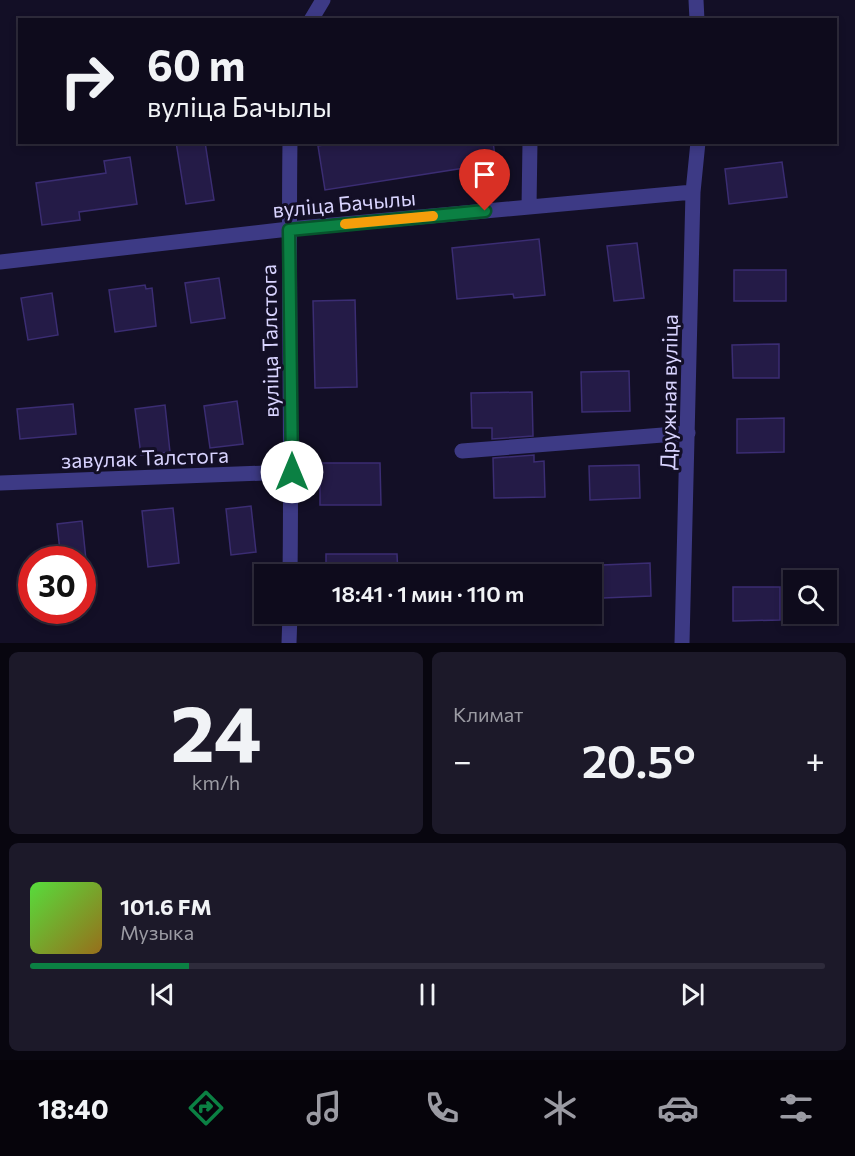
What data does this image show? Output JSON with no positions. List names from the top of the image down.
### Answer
{
  "streets": {
    "street": [
      "вуліца Бачылы",
      "вуліца Талстога",
      "Дружная вуліца",
      "завулак Талстога"
    ]
  },
  "crossings": [
    ["вуліца Бачылы", "вуліца Талстога"],
    ["вуліца Бачылы", "Дружная вуліца"],
    ["вуліца Талстога", "завулак Талстога"]
  ],
  "page": {
    "turn": ["60 m", "вуліца Бачылы"],
    "limit": "30",
    "trip": "18:41 · 1 мин · 110 m",
    "tile": [
      ["24", "km/h"],
      "Климат"
    ],
    "heat": ["−", "20.5°", "+"],
    "song": ["101.6 FM", "Музыка"],
    "tabs": "18:40"
  }
}
